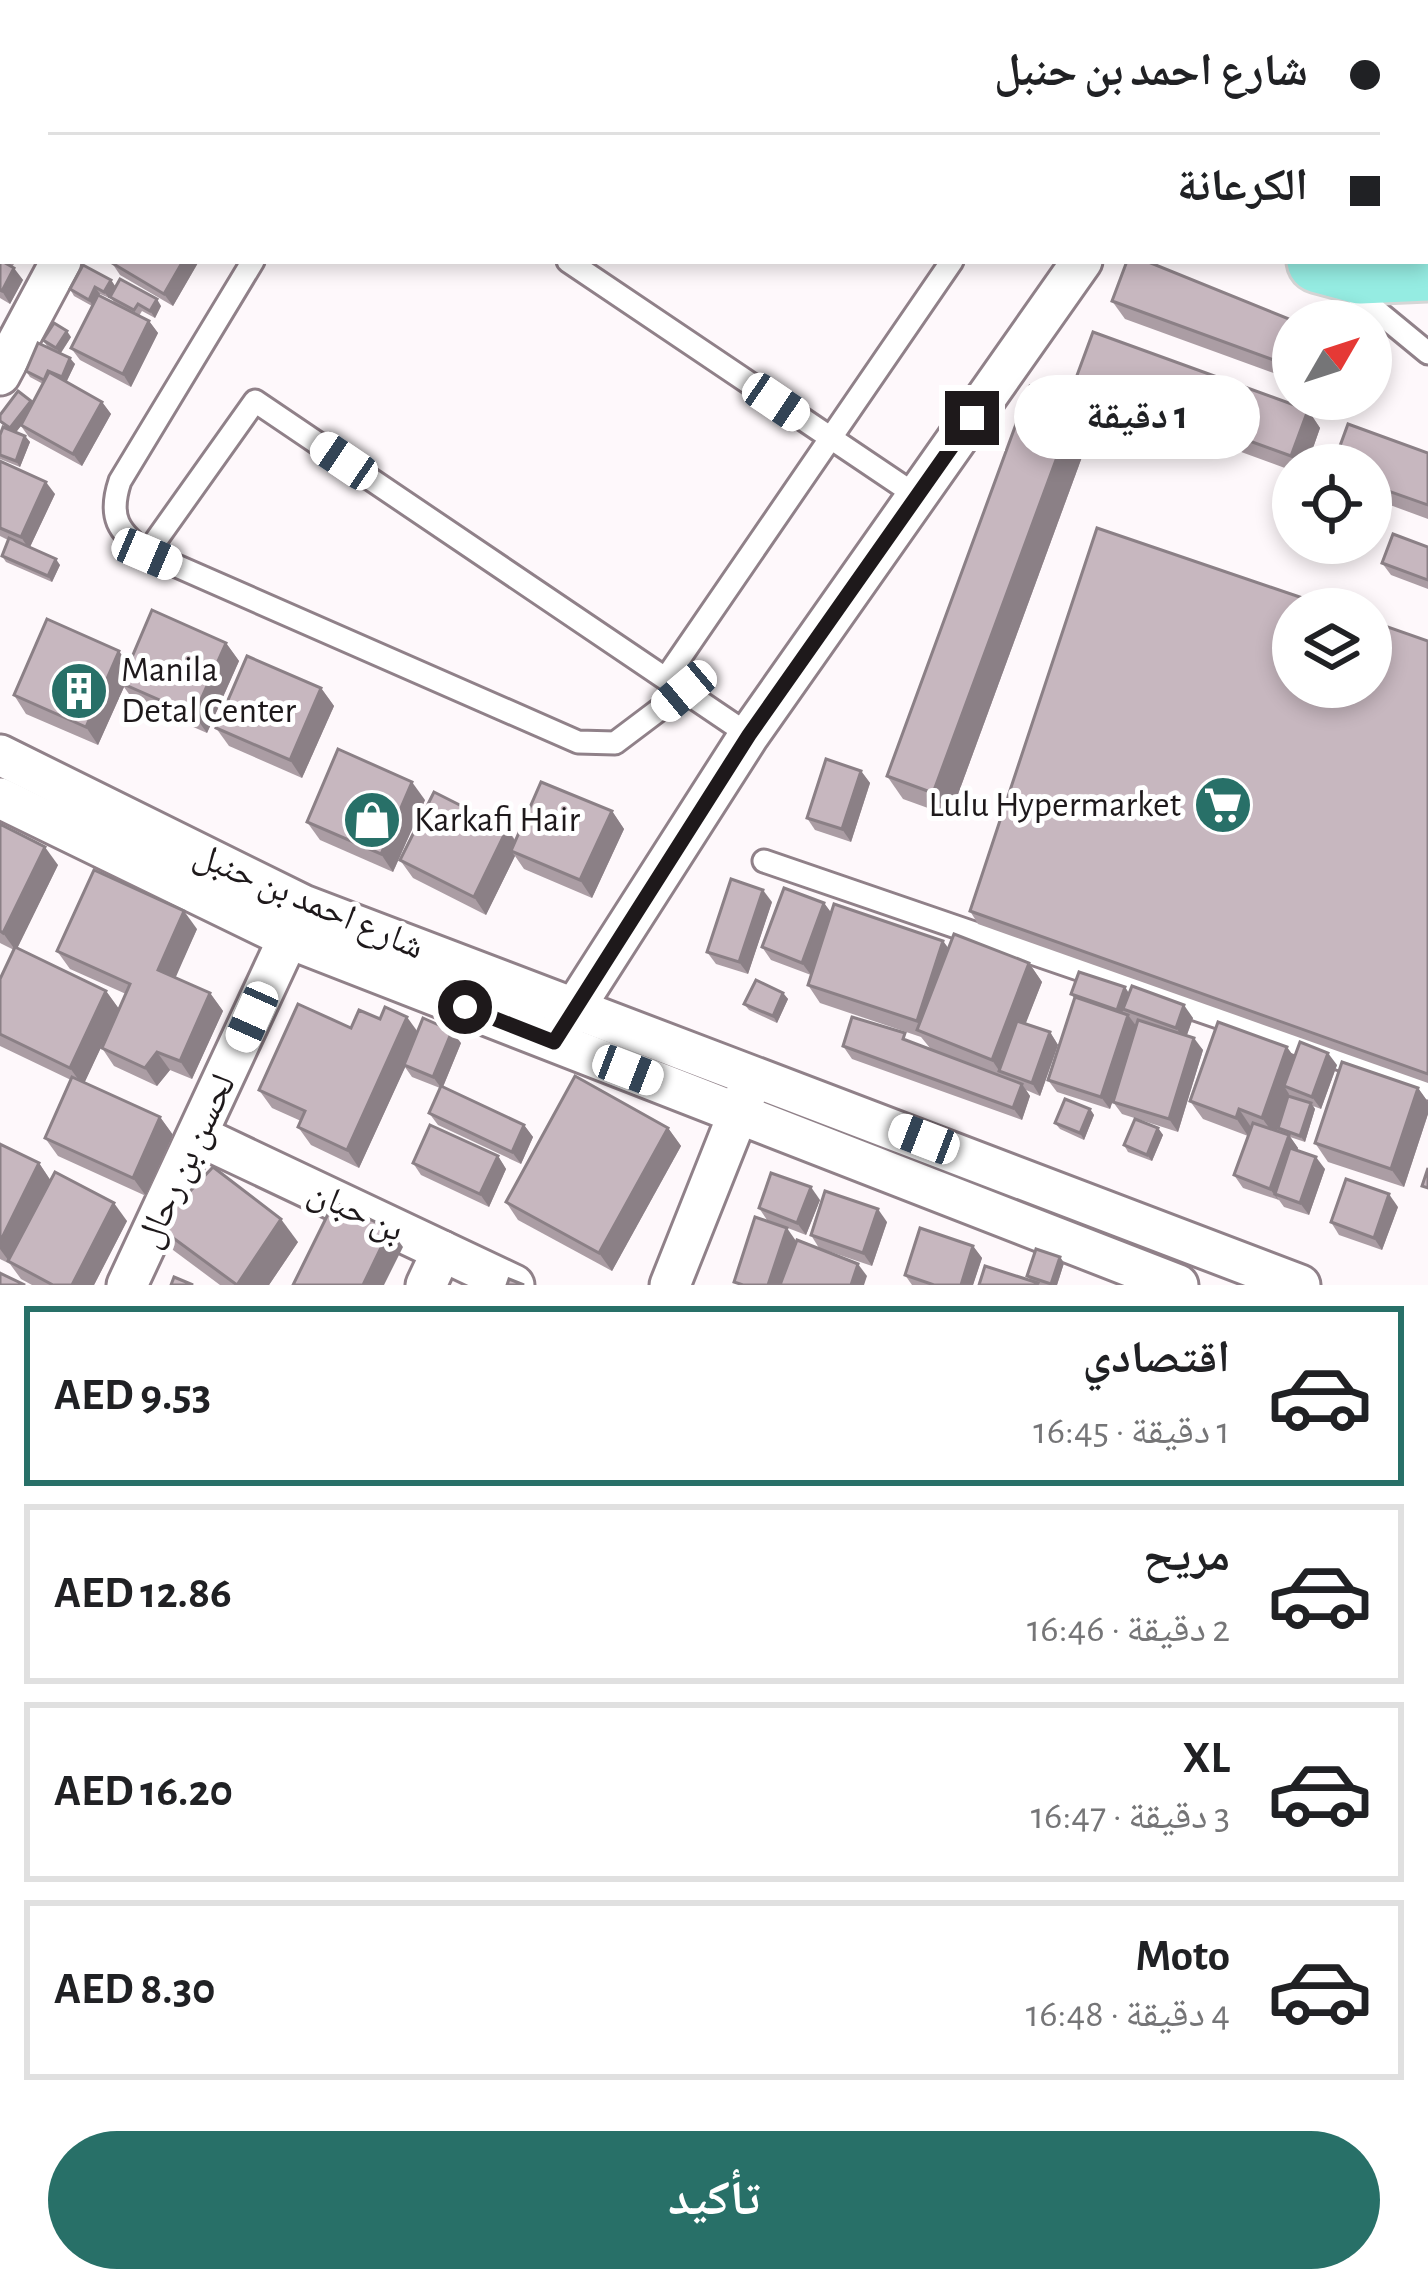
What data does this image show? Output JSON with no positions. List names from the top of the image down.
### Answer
{
  "streets": {
    "street": ["شارع احمد بن حنبل", "لحسن بن رحال", "بن حبان"]
  },
  "crossings": [
    ["شارع احمد بن حنبل", "لحسن بن رحال"],
    ["لحسن بن رحال", "بن حبان"]
  ],
  "places": {
    "building": ["Manila Detal Center"],
    "supermarket": ["Lulu Hypermarket"],
    "shop": ["Karkafi Hair"]
  },
  "north": "top right",
  "page": {
    "banner": ["شارع احمد بن حنبل", "الكرعانة"],
    "bubble": "1 دقيقة",
    "list": [
      {
        "name": "اقتصادي",
        "note": "1 دقيقة · 16:45",
        "value": "AED 9.53"
      },
      {
        "name": "مريح",
        "note": "2 دقيقة · 16:46",
        "value": "AED 12.86"
      },
      {
        "name": "XL",
        "note": "3 دقيقة · 16:47",
        "value": "AED 16.20"
      },
      {
        "name": "Moto",
        "note": "4 دقيقة · 16:48",
        "value": "AED 8.30"
      }
    ],
    "buttons": "تأكيد"
  }
}
